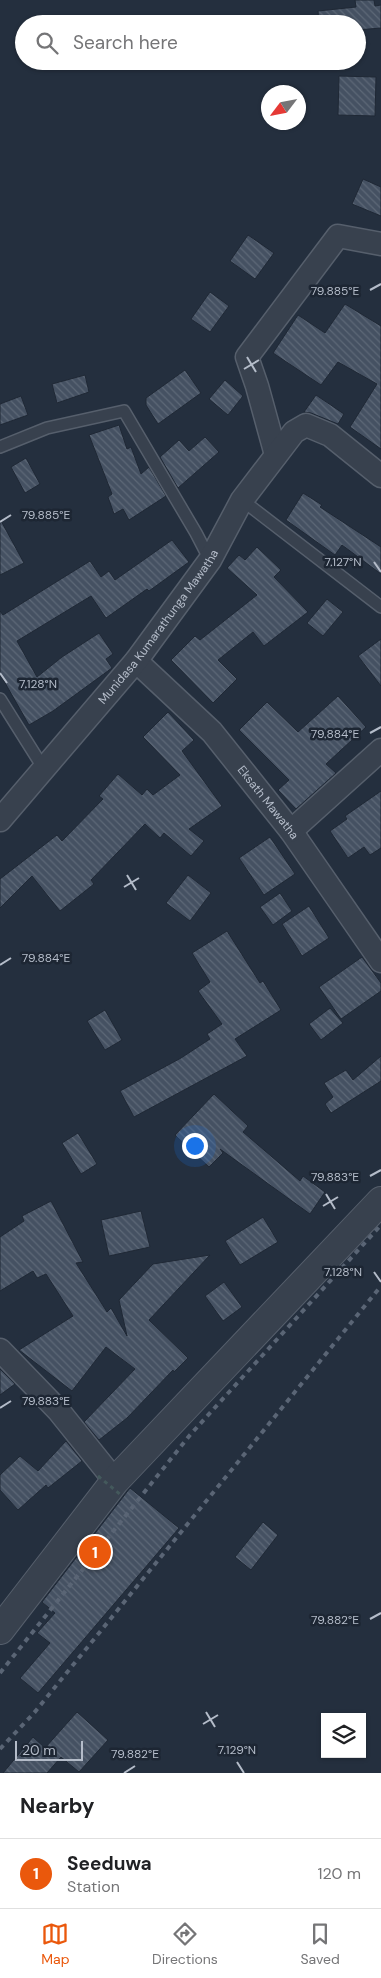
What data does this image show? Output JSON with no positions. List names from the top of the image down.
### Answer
{
  "streets": {
    "street": ["Munidasa Kumarathunga Mawatha", "Eksath Mawatha"]
  },
  "crossings": [
    ["Munidasa Kumarathunga Mawatha", "Eksath Mawatha"]
  ],
  "scale_bar": "20 m",
  "north": "bottom left",
  "page": {
    "search": "Search here",
    "pins": "1",
    "scale": "20 m",
    "heading": "Nearby",
    "list": [
      {
        "mark": "1",
        "name": "Seeduwa",
        "note": "Station",
        "value": "120 m"
      }
    ],
    "nav": ["Map", "Directions", "Saved"]
  },
  "coordinates": [
    "79.885°E",
    "7.127°N",
    "7.128°N",
    "79.884°E",
    "79.883°E",
    "79.882°E",
    "7.129°N"
  ]
}
